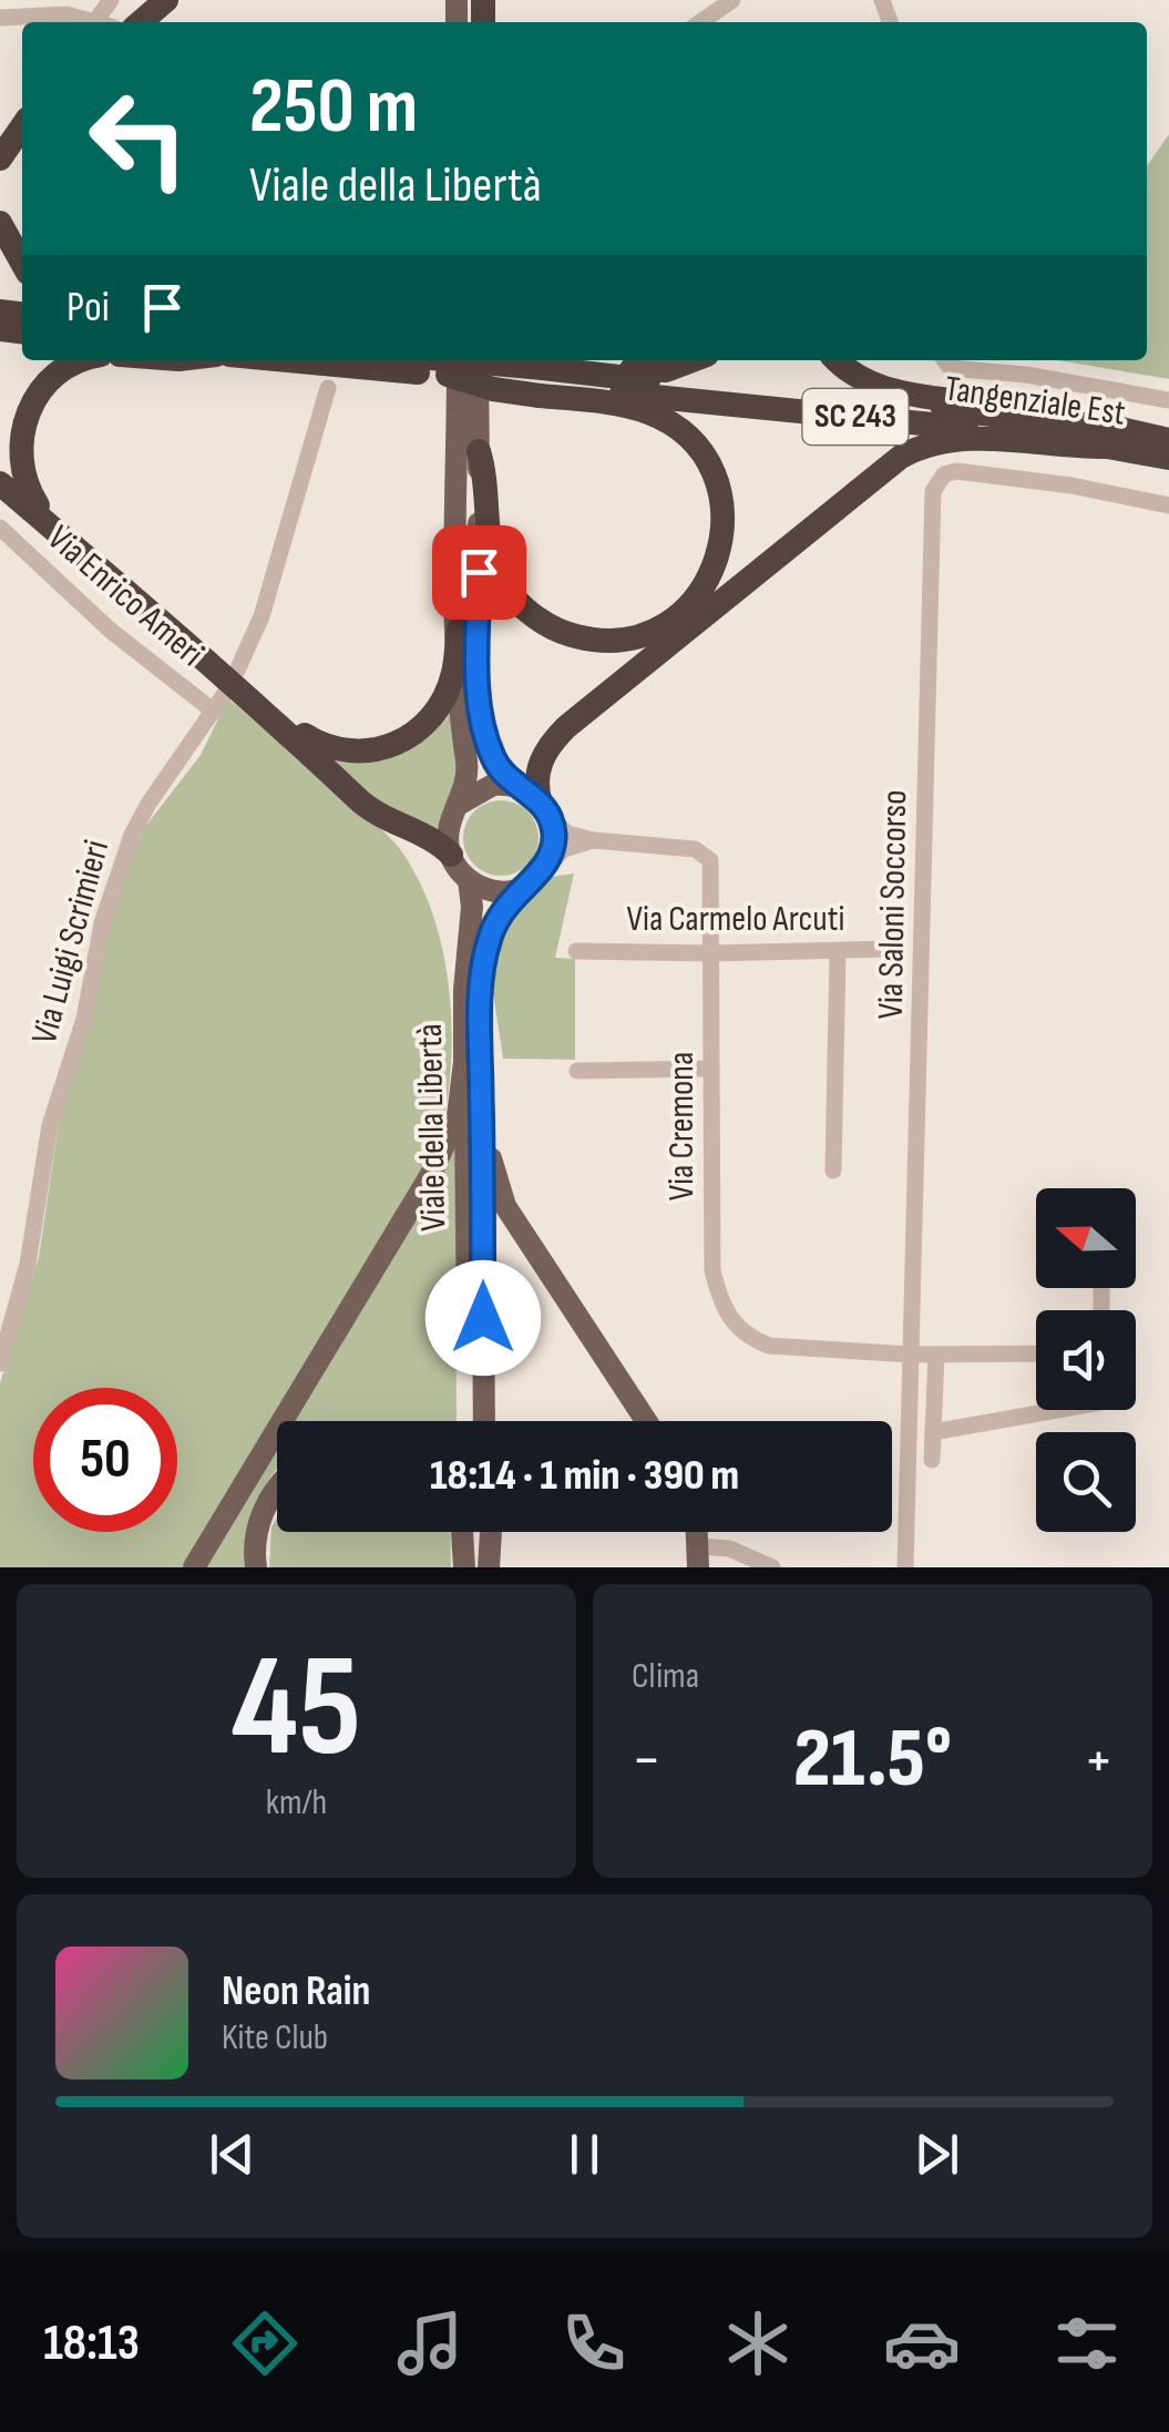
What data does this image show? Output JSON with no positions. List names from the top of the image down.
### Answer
{
  "streets": {
    "highway": ["Tangenziale Est", "SC 243"],
    "main road": ["Viale della Libertà"],
    "street": [
      "Via Enrico Ameri",
      "Via Saloni Soccorso",
      "Via Carmelo Arcuti",
      "Via Luigi Scrimieri",
      "Via Cremona"
    ]
  },
  "crossings": [
    ["Via Enrico Ameri", "Via Luigi Scrimieri"],
    ["Via Saloni Soccorso", "Via Cremona"],
    ["Via Carmelo Arcuti", "Via Cremona"],
    ["Via Cremona", "Viale della Libertà"]
  ],
  "north": "left",
  "page": {
    "turn": ["250 m", "Viale della Libertà"],
    "then": "Poi",
    "limit": "50",
    "trip": "18:14 · 1 min · 390 m",
    "tile": [
      ["45", "km/h"],
      "Clima"
    ],
    "heat": ["−", "21.5°", "+"],
    "song": ["Neon Rain", "Kite Club"],
    "tabs": "18:13"
  }
}
